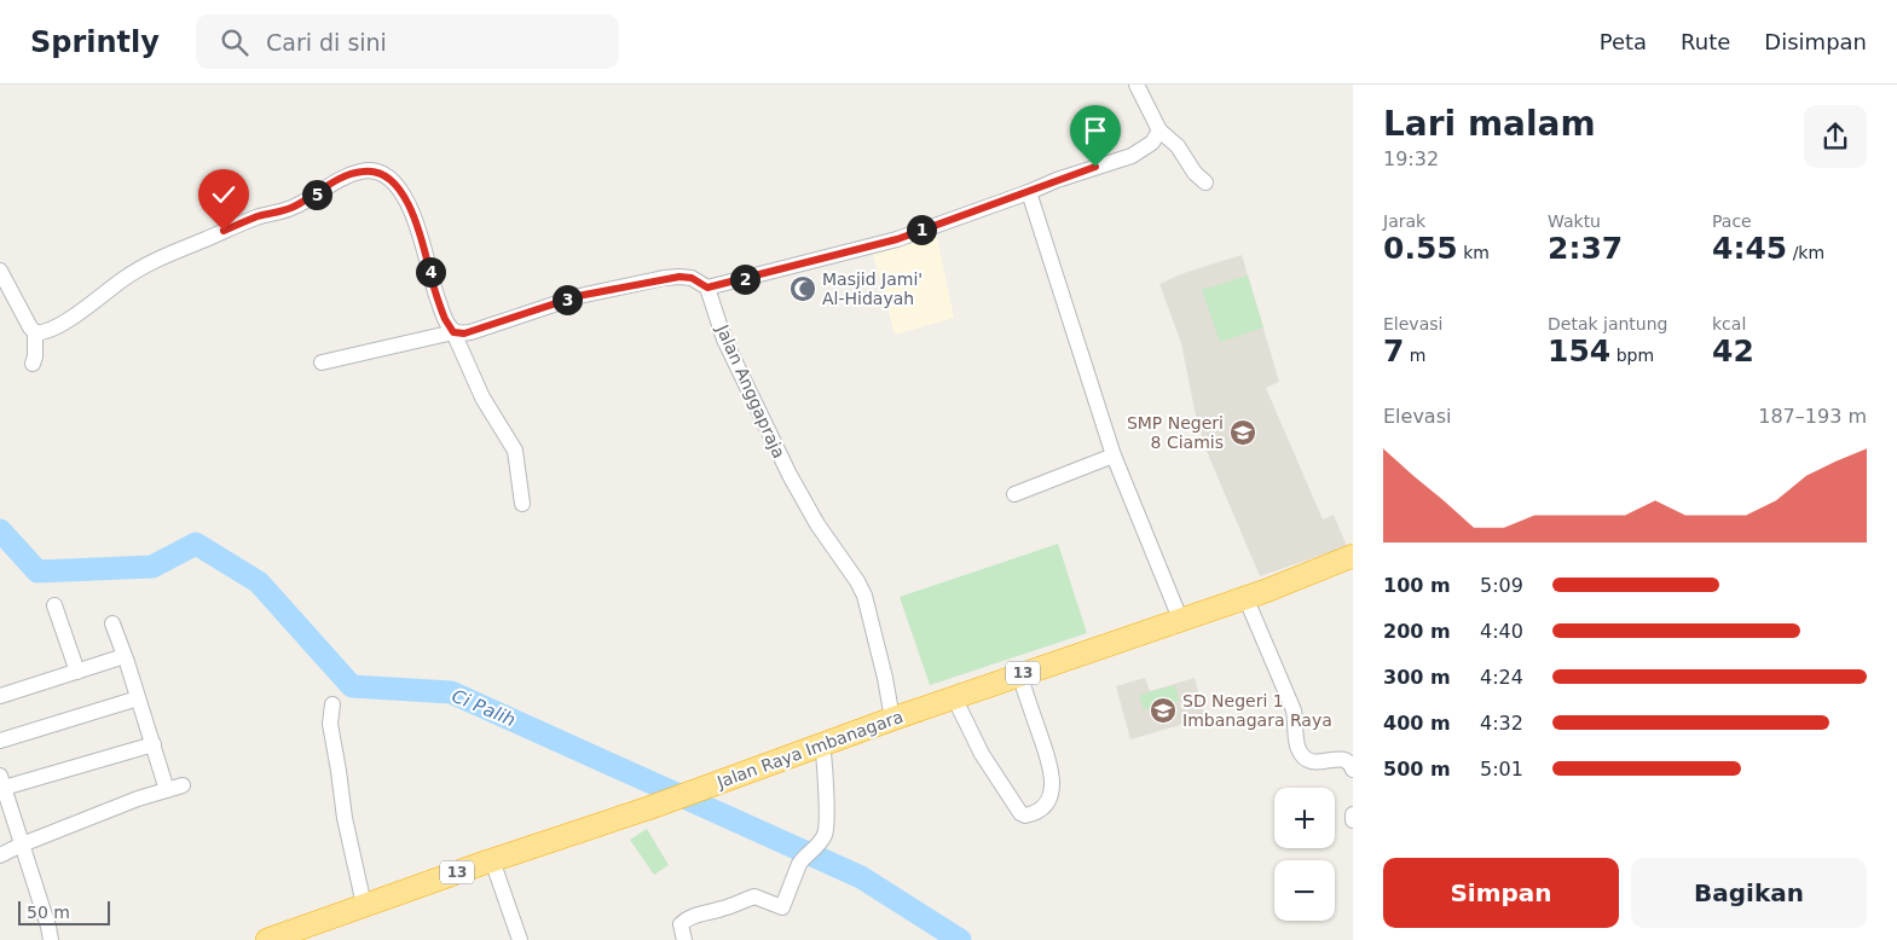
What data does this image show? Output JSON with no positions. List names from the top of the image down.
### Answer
{
  "streets": {
    "highway": ["13", "Jalan Raya Imbanagara"],
    "street": ["Jalan Anggapraja"]
  },
  "crossings": [
    ["Jalan Anggapraja", "Jalan Raya Imbanagara"]
  ],
  "water": ["Ci Palih"],
  "places": {
    "mosque": ["Masjid Jami' Al-Hidayah"],
    "school or university": ["SMP Negeri 8 Ciamis", "SD Negeri 1 Imbanagara Raya"]
  },
  "scale_bar": "50 m",
  "page": {
    "header": "Sprintly",
    "search": "Cari di sini",
    "nav": ["Peta", "Rute", "Disimpan"],
    "heading": ["Lari malam", "19:32"],
    "pins": [
      "5",
      "1",
      "4",
      "2",
      "3"
    ],
    "stats": [
      ["Jarak", "0.55 km"],
      ["Waktu", "2:37"],
      ["Pace", "4:45 /km"],
      ["Elevasi", "7 m"],
      ["Detak jantung", "154 bpm"],
      ["kcal", "42"]
    ],
    "chart": ["Elevasi", "187–193 m"],
    "list": [
      {
        "name": "100 m",
        "note": "5:09"
      },
      {
        "name": "200 m",
        "note": "4:40"
      },
      {
        "name": "300 m",
        "note": "4:24"
      },
      {
        "name": "400 m",
        "note": "4:32"
      },
      {
        "name": "500 m",
        "note": "5:01"
      }
    ],
    "map_buttons": ["+", "−"],
    "buttons": ["Simpan", "Bagikan"],
    "scale": "50 m"
  }
}
